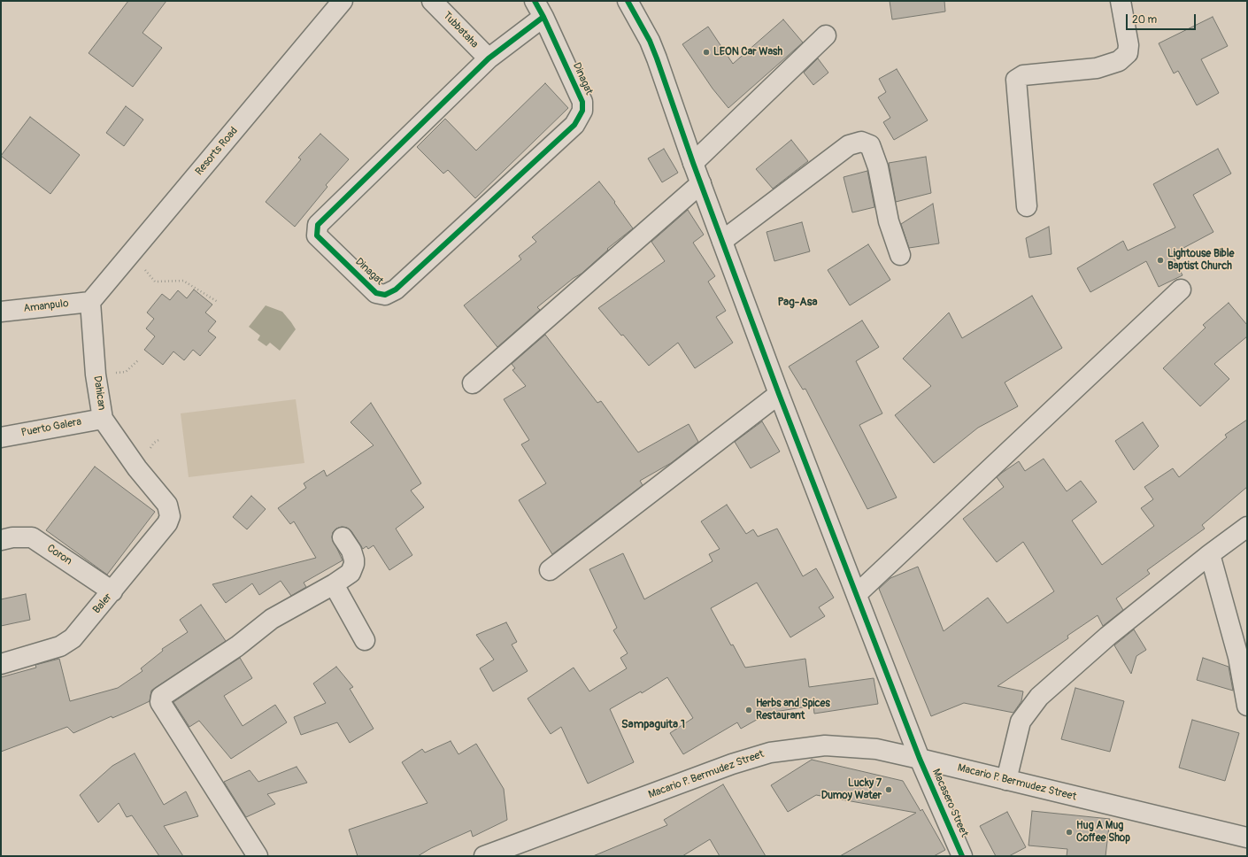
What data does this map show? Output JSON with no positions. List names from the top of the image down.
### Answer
{
  "streets": {
    "street": [
      "Tubbataha",
      "Dinagat",
      "Resorts Road",
      "Amanpulo",
      "Dahican",
      "Puerto Galera",
      "Coron",
      "Baler",
      "Macario P. Bermudez Street",
      "Macasero Street"
    ]
  },
  "crossings": [
    ["Tubbataha", "Dinagat"],
    ["Resorts Road", "Amanpulo"],
    ["Resorts Road", "Dahican"],
    ["Amanpulo", "Dahican"],
    ["Dahican", "Puerto Galera"],
    ["Dahican", "Baler"],
    ["Coron", "Baler"],
    ["Macario P. Bermudez Street", "Macasero Street"]
  ],
  "districts": ["Pag-Asa", "Sampaguita 1"],
  "places": [
    "LEON Car Wash",
    "Lightouse Bible Baptist Church",
    "Herbs and Spices Restaurant",
    "Lucky 7 Dumoy Water",
    "Hug A Mug Coffee Shop"
  ],
  "scale_bar": "20 m"
}
